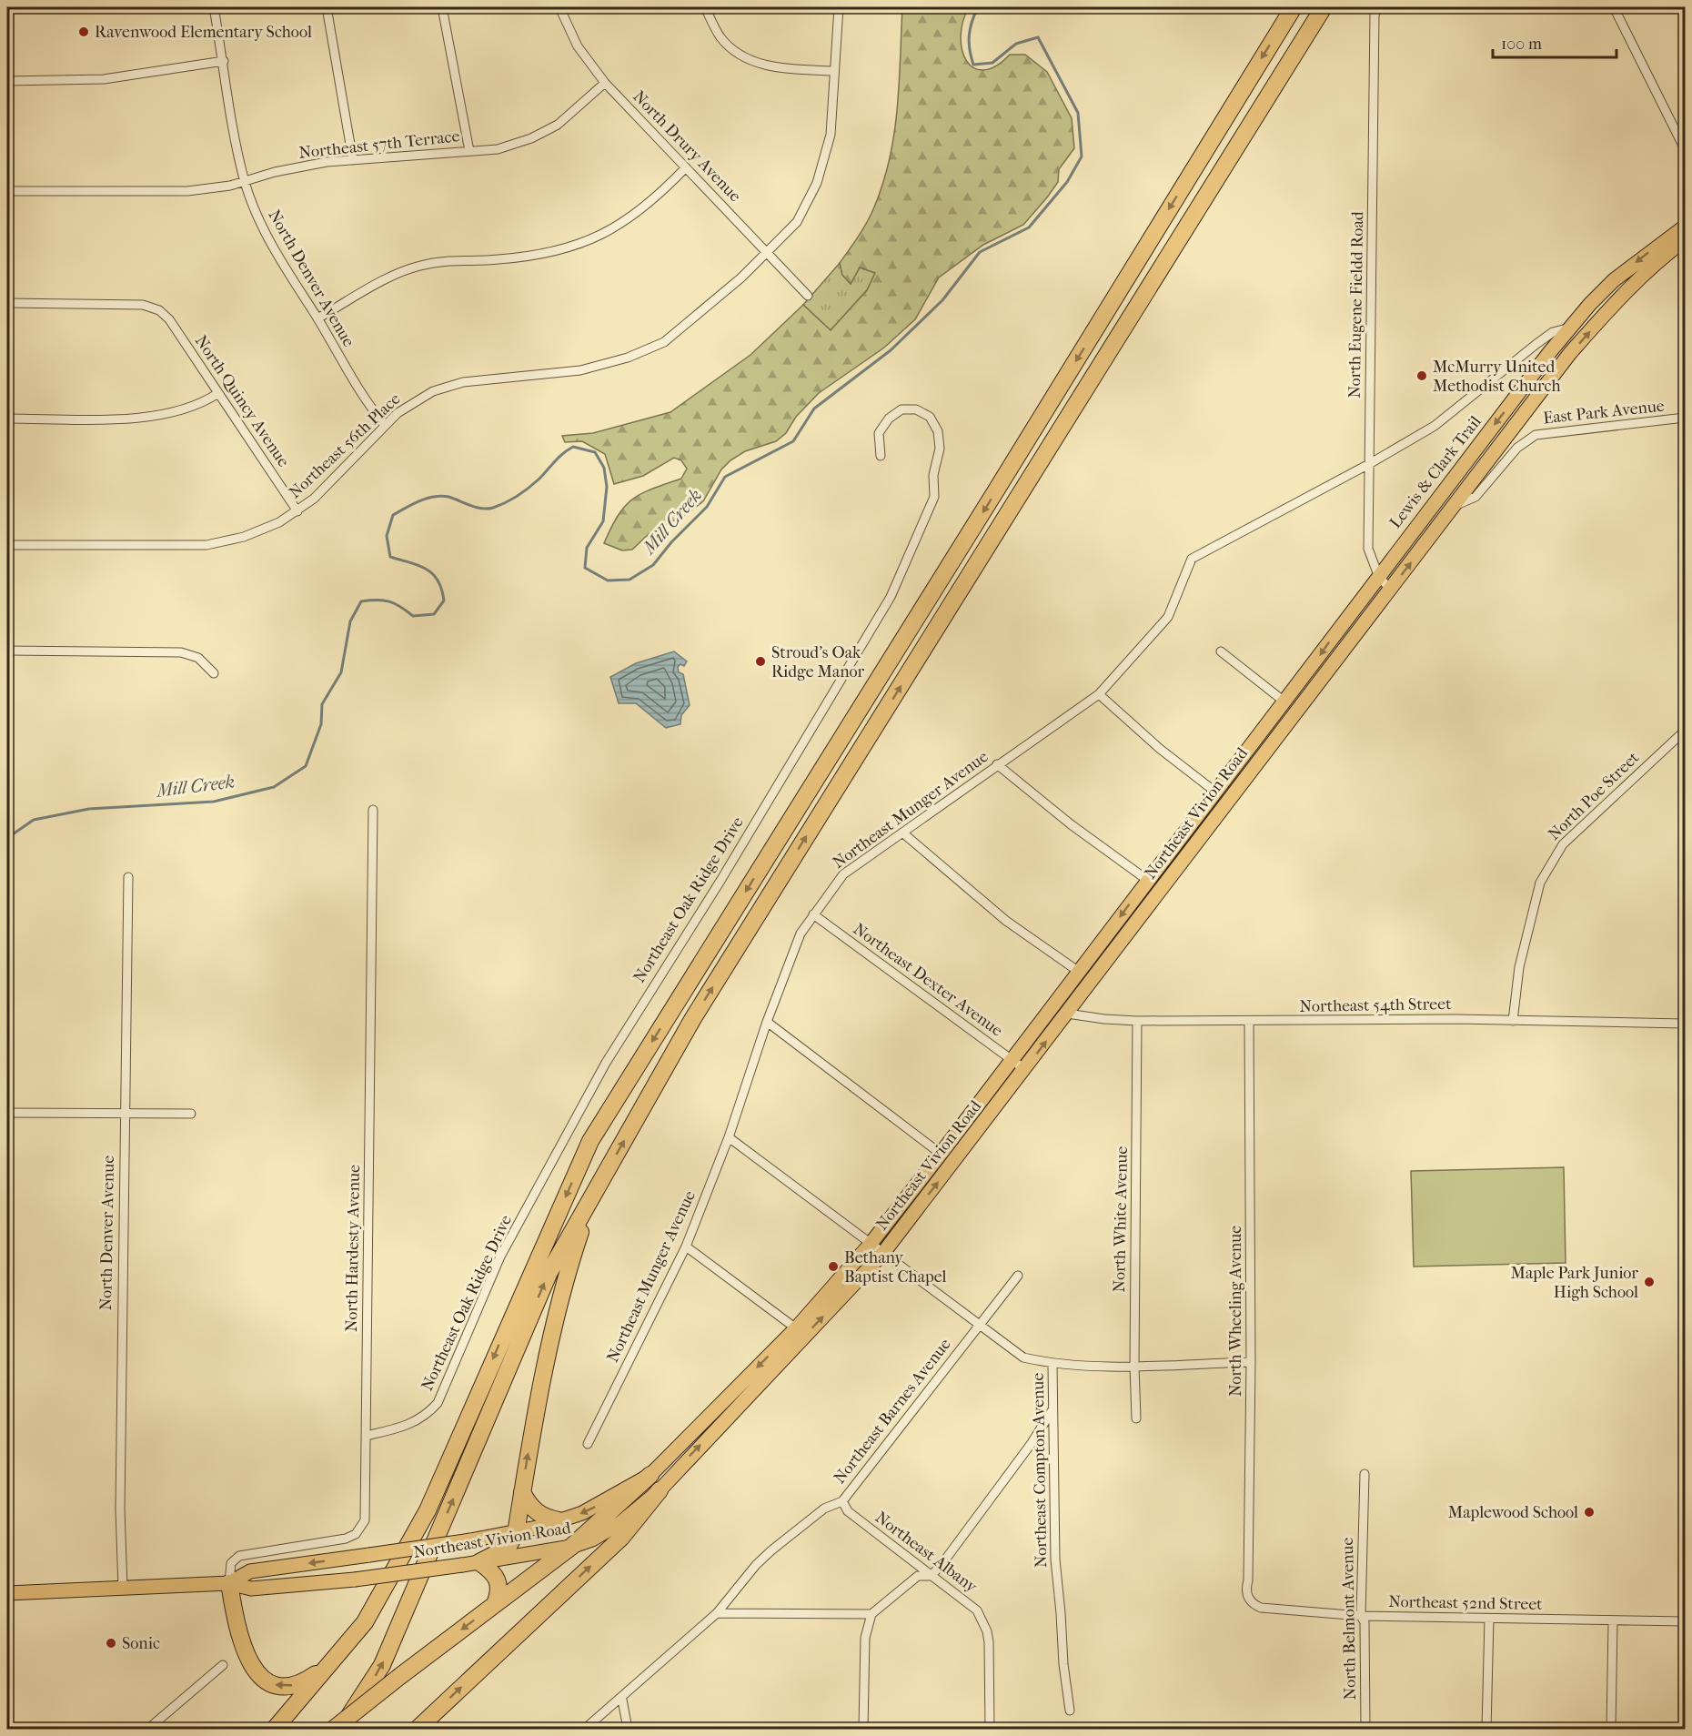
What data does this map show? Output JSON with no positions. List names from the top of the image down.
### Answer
{
  "streets": {
    "main road": ["Lewis & Clark Trail", "Northeast Vivion Road"],
    "street": [
      "Northeast 57th Terrace",
      "North Drury Avenue",
      "North Denver Avenue",
      "North Eugene Fieldd Road",
      "North Quincy Avenue",
      "East Park Avenue",
      "Northeast 56th Place",
      "North Poe Street",
      "Northeast Munger Avenue",
      "Northeast Oak Ridge Drive",
      "Northeast Dexter Avenue",
      "Northeast 54th Street",
      "North White Avenue",
      "North Hardesty Avenue",
      "North Wheeling Avenue",
      "Northeast Barnes Avenue",
      "Northeast Compton Avenue",
      "Northeast Albany",
      "Northeast 52nd Street",
      "North Belmont Avenue"
    ]
  },
  "crossings": [
    ["Northeast 57th Terrace", "North Drury Avenue"],
    ["Northeast 57th Terrace", "North Denver Avenue"],
    ["North Drury Avenue", "Northeast 56th Place"],
    ["North Denver Avenue", "Northeast 56th Place"],
    ["North Denver Avenue", "Northeast Vivion Road"],
    ["North Eugene Fieldd Road", "Lewis & Clark Trail"],
    ["North Eugene Fieldd Road", "Northeast Munger Avenue"],
    ["North Quincy Avenue", "Northeast 56th Place"],
    ["East Park Avenue", "Lewis & Clark Trail"],
    ["Lewis & Clark Trail", "Northeast Munger Avenue"],
    ["Lewis & Clark Trail", "Northeast Vivion Road"],
    ["North Poe Street", "Northeast 54th Street"],
    ["Northeast Munger Avenue", "Northeast Dexter Avenue"],
    ["Northeast Munger Avenue", "Northeast Compton Avenue"],
    ["Northeast Vivion Road", "Northeast Dexter Avenue"],
    ["Northeast Vivion Road", "Northeast 54th Street"],
    ["Northeast Vivion Road", "North Hardesty Avenue"],
    ["Northeast Vivion Road", "Northeast Compton Avenue"],
    ["Northeast Oak Ridge Drive", "North Hardesty Avenue"],
    ["Northeast 54th Street", "North White Avenue"],
    ["Northeast 54th Street", "North Wheeling Avenue"],
    ["North Wheeling Avenue", "Northeast 52nd Street"],
    ["Northeast Barnes Avenue", "Northeast Compton Avenue"],
    ["Northeast Barnes Avenue", "Northeast Albany"],
    ["Northeast 52nd Street", "North Belmont Avenue"]
  ],
  "water": ["Mill Creek"],
  "places": [
    "Ravenwood Elementary School",
    "McMurry United Methodist Church",
    "Stroud's Oak Ridge Manor",
    "Bethany Baptist Chapel",
    "Maple Park Junior High School",
    "Maplewood School",
    "Sonic"
  ],
  "scale_bar": "100 m"
}
